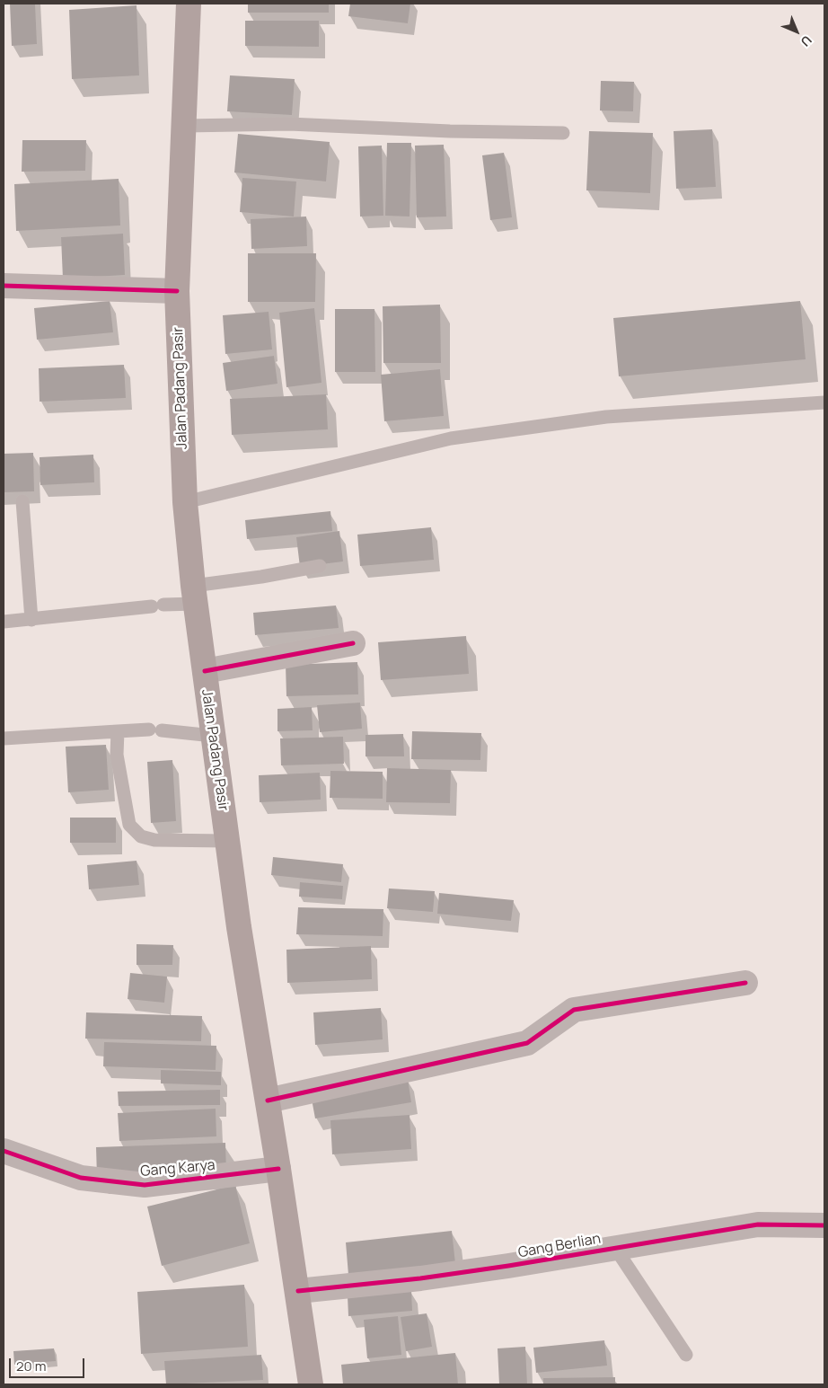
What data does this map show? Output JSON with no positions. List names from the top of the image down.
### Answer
{
  "streets": {
    "highway": ["Jalan Padang Pasir"],
    "street": ["Gang Karya", "Gang Berlian"]
  },
  "crossings": [
    ["Jalan Padang Pasir", "Gang Karya"],
    ["Jalan Padang Pasir", "Gang Berlian"]
  ],
  "scale_bar": "20 m",
  "north": "bottom right"
}
